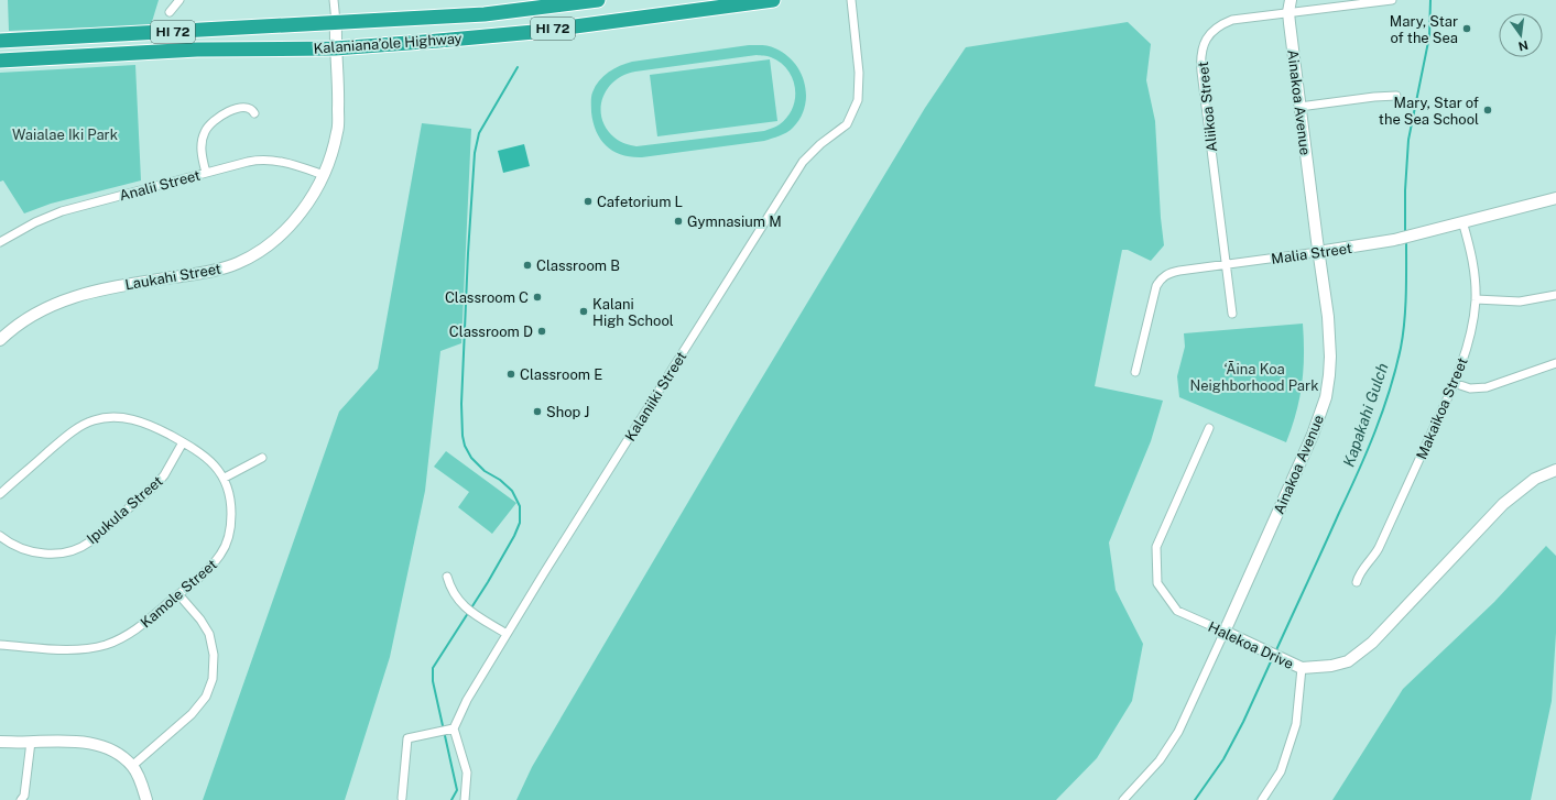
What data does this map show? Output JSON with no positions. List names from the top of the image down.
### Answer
{
  "streets": {
    "highway": ["HI 72", "Kalaniana’ole Highway"],
    "street": [
      "Ainakoa Avenue",
      "Aliikoa Street",
      "Analii Street",
      "Malia Street",
      "Laukahi Street",
      "Kalaniiki Street",
      "Makaikoa Street",
      "Ipukula Street",
      "Kamole Street",
      "Halekoa Drive"
    ]
  },
  "crossings": [
    ["Kalaniana’ole Highway", "Laukahi Street"],
    ["Ainakoa Avenue", "Aliikoa Street"],
    ["Ainakoa Avenue", "Malia Street"],
    ["Ainakoa Avenue", "Halekoa Drive"],
    ["Aliikoa Street", "Malia Street"],
    ["Analii Street", "Laukahi Street"],
    ["Malia Street", "Makaikoa Street"],
    ["Ipukula Street", "Kamole Street"]
  ],
  "water": ["Kapakahi Gulch"],
  "parks": ["Waialae Iki Park", "‘Āina Koa Neighborhood Park"],
  "places": [
    "Mary, Star of the Sea",
    "Mary, Star of the Sea School",
    "Cafetorium L",
    "Gymnasium M",
    "Classroom B",
    "Classroom C",
    "Kalani High School",
    "Classroom D",
    "Classroom E",
    "Shop J"
  ],
  "north": "bottom"
}
